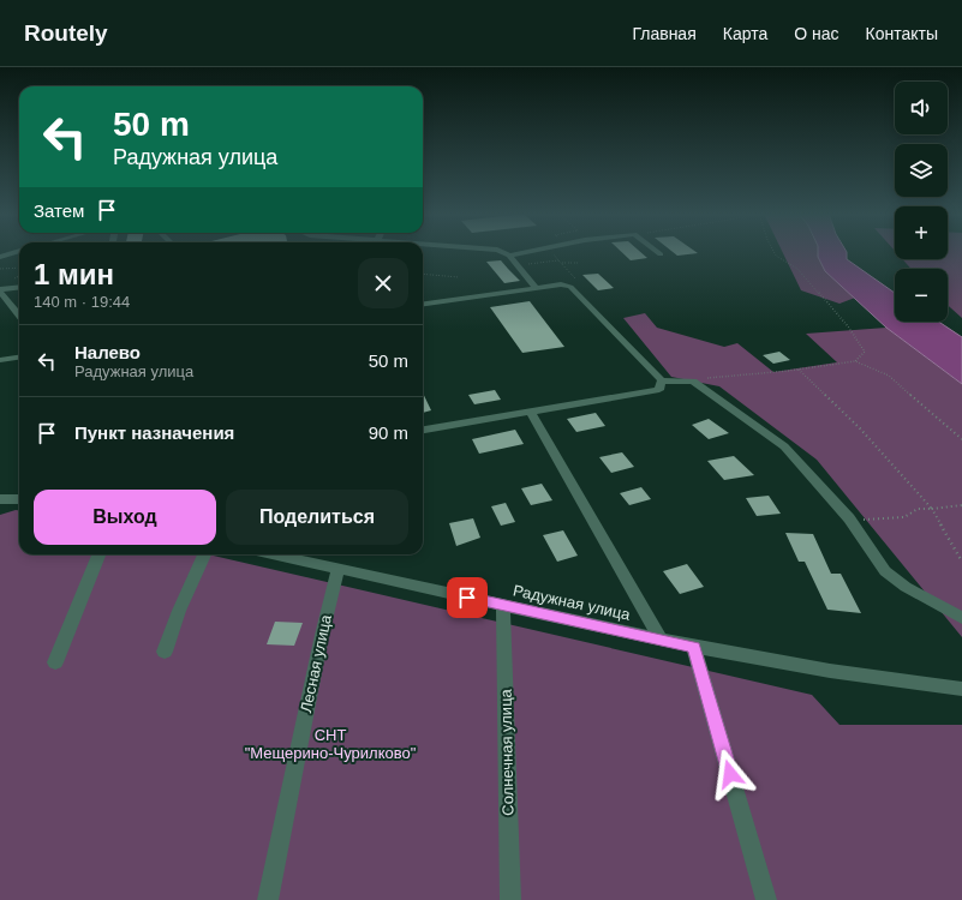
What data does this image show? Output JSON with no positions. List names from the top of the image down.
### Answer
{
  "streets": {
    "street": ["Радужная улица", "Лесная улица", "Солнечная улица"]
  },
  "crossings": [
    ["Радужная улица", "Лесная улица"],
    ["Радужная улица", "Солнечная улица"]
  ],
  "parks": ["СНТ \"Мещерино-Чурилково\""],
  "page": {
    "header": "Routely",
    "nav": [
      "Главная",
      "Карта",
      "О нас",
      "Контакты"
    ],
    "map_buttons": ["+", "−"],
    "turn": ["50 m", "Радужная улица"],
    "then": "Затем",
    "heading": ["1 мин", "140 m · 19:44"],
    "list": [
      {
        "name": "Налево",
        "note": "Радужная улица",
        "value": "50 m"
      },
      {
        "name": "Пункт назначения",
        "value": "90 m"
      }
    ],
    "buttons": ["Выход", "Поделиться"]
  }
}
